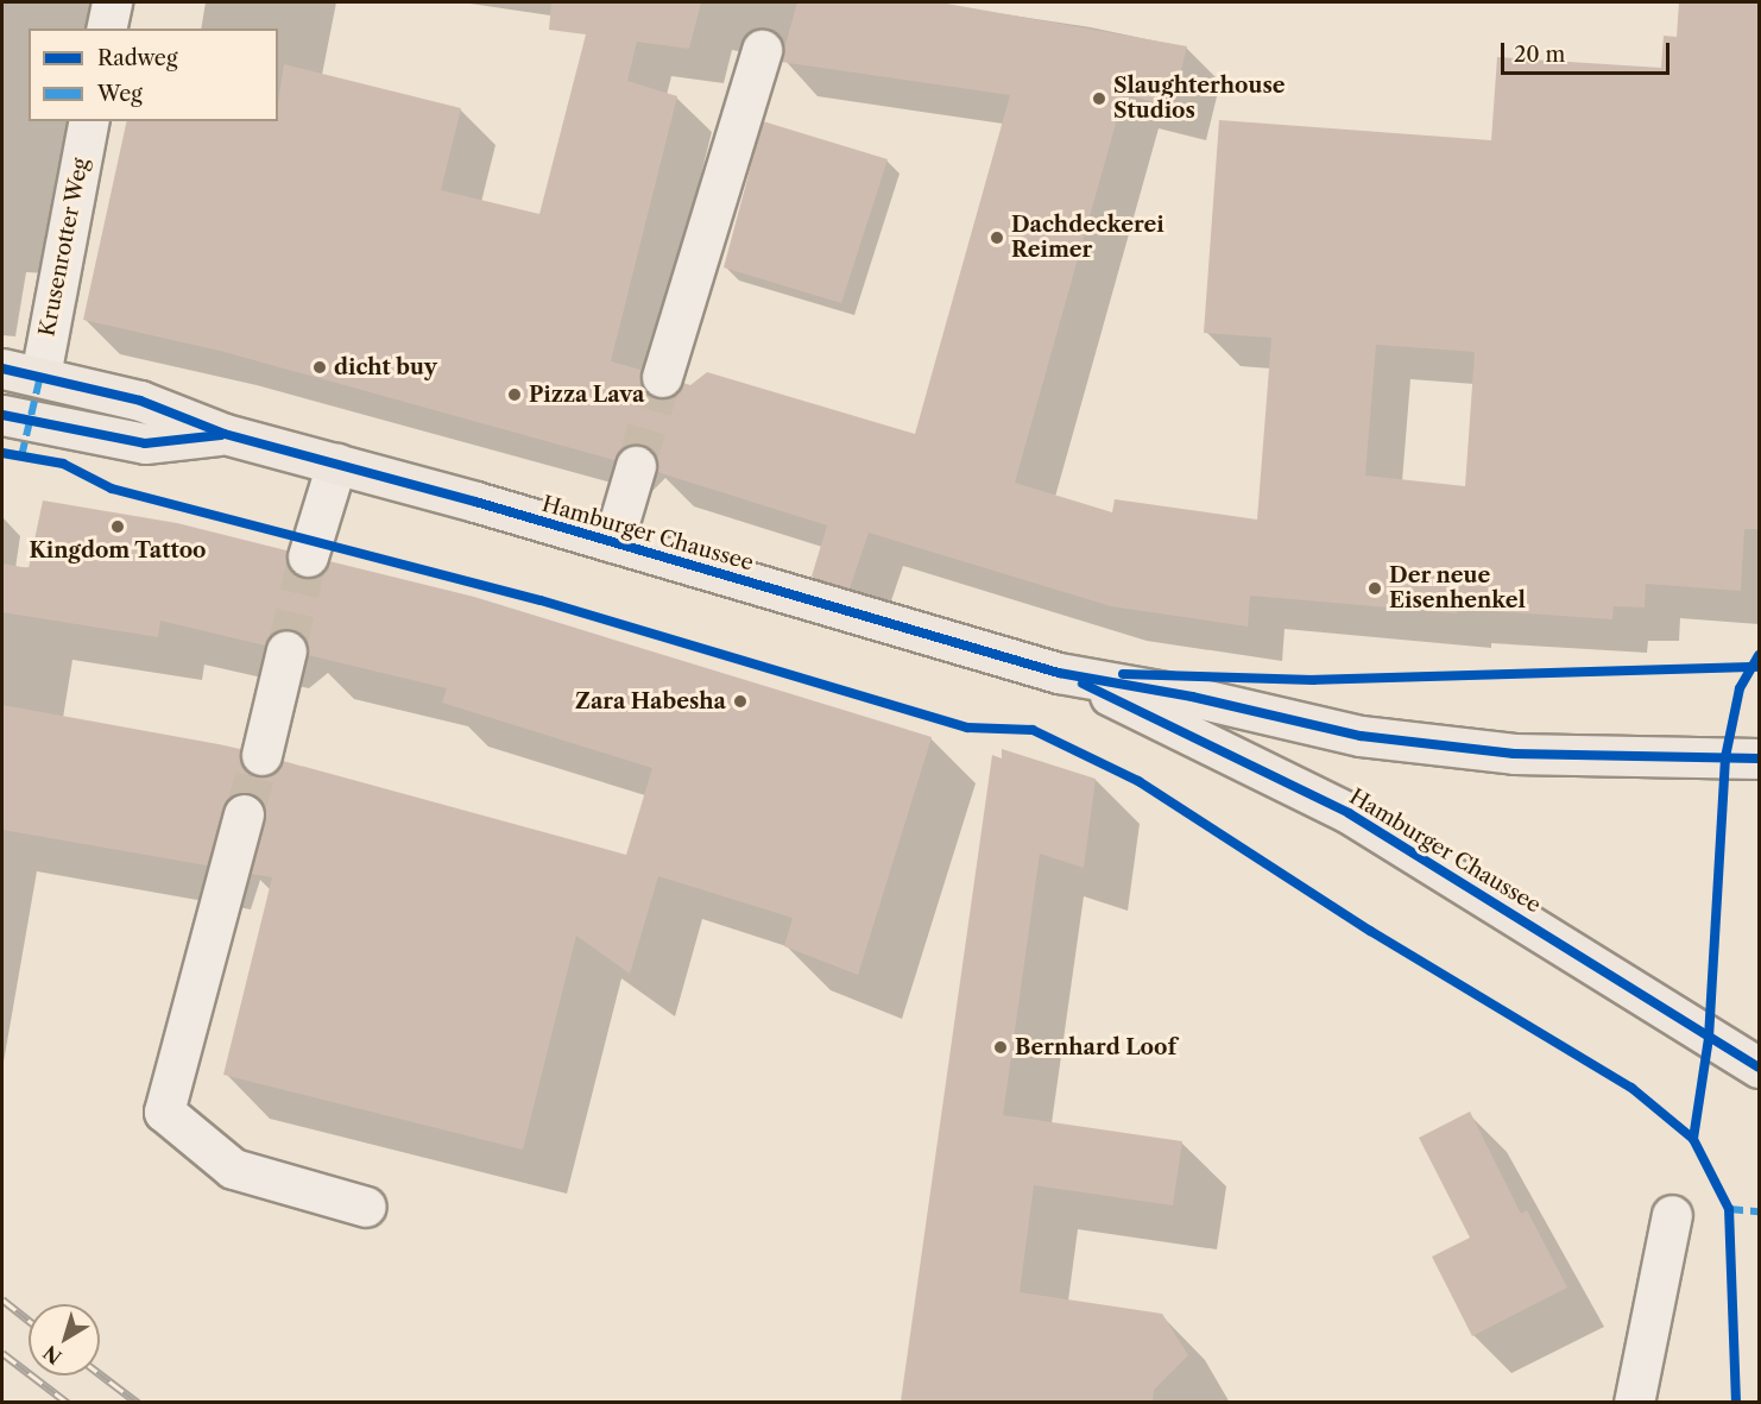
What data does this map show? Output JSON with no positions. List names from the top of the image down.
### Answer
{
  "streets": {
    "main road": ["Hamburger Chaussee"],
    "street": ["Krusenrotter Weg"]
  },
  "crossings": [
    ["Krusenrotter Weg", "Hamburger Chaussee"]
  ],
  "places": [
    "Slaughterhouse Studios",
    "Dachdeckerei Reimer",
    "dicht buy",
    "Pizza Lava",
    "Kingdom Tattoo",
    "Der neue Eisenhenkel",
    "Zara Habesha",
    "Bernhard Loof"
  ],
  "legend": ["Radweg", "Weg"],
  "scale_bar": "20 m",
  "north": "bottom left"
}
